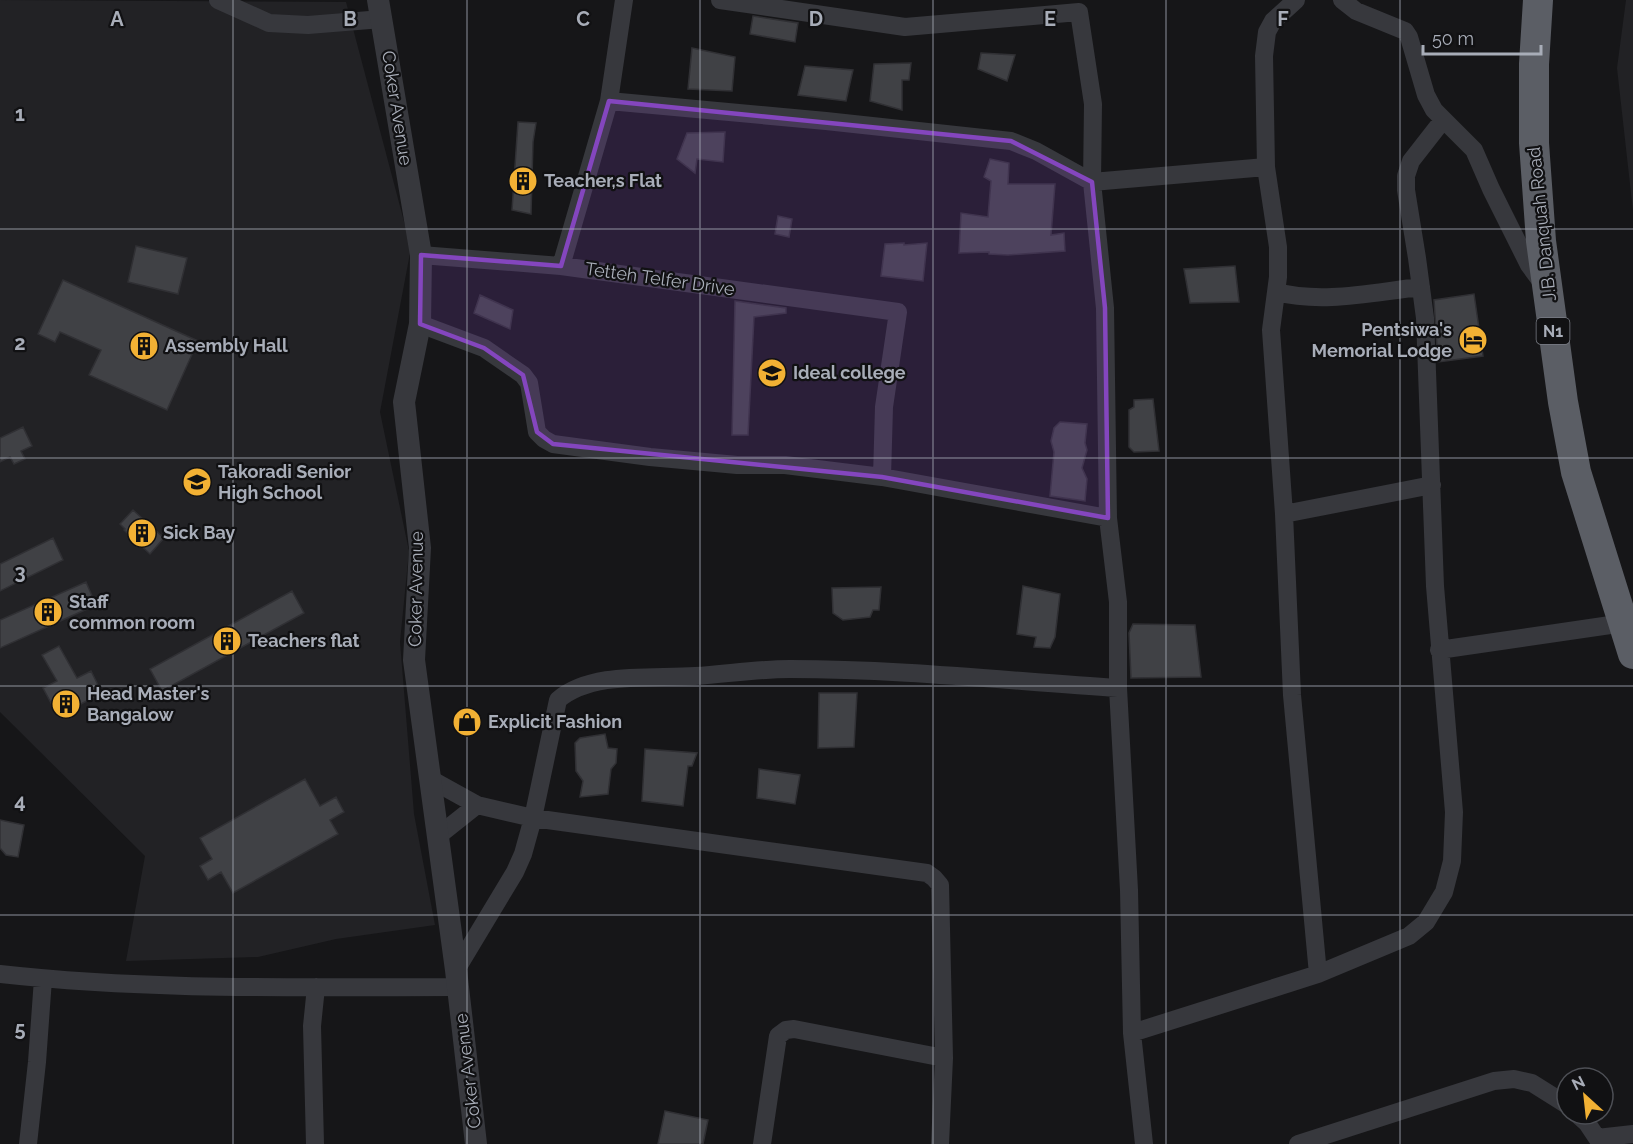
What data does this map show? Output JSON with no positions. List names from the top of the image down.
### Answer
{
  "streets": {
    "highway": ["J.B. Danquah Road", "N1"],
    "street": ["Coker Avenue", "Tetteh Telfer Drive"]
  },
  "crossings": [
    ["Coker Avenue", "Tetteh Telfer Drive"]
  ],
  "places": {
    "building": [
      "Teacher,s Flat",
      "Assembly Hall",
      "Sick Bay",
      "Staff common room",
      "Teachers flat",
      "Head Master's Bangalow"
    ],
    "hotel": ["Pentsiwa's Memorial Lodge"],
    "school or university": ["Ideal college", "Takoradi Senior High School"],
    "shop": ["Explicit Fashion"]
  },
  "scale_bar": "50 m",
  "north": "top left",
  "grid": {
    "columns": [
      "A",
      "B",
      "C",
      "D",
      "E",
      "F"
    ],
    "rows": [
      "1",
      "2",
      "3",
      "4",
      "5"
    ]
  }
}
